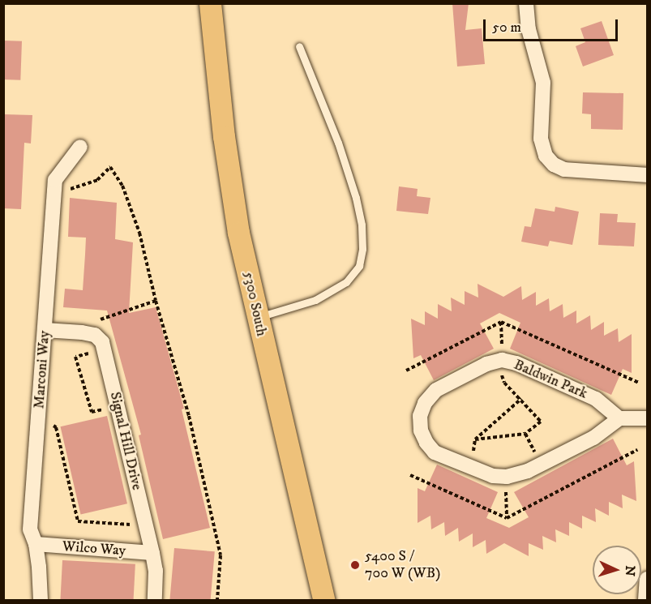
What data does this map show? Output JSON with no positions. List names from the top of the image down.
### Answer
{
  "streets": {
    "main road": ["5300 South"],
    "street": [
      "Marconi Way",
      "Baldwin Park",
      "Signal Hill Drive",
      "Wilco Way"
    ]
  },
  "crossings": [
    ["Marconi Way", "Signal Hill Drive"],
    ["Marconi Way", "Wilco Way"],
    ["Signal Hill Drive", "Wilco Way"]
  ],
  "places": ["5400 S / 700 W (WB)"],
  "scale_bar": "50 m",
  "north": "right"
}
